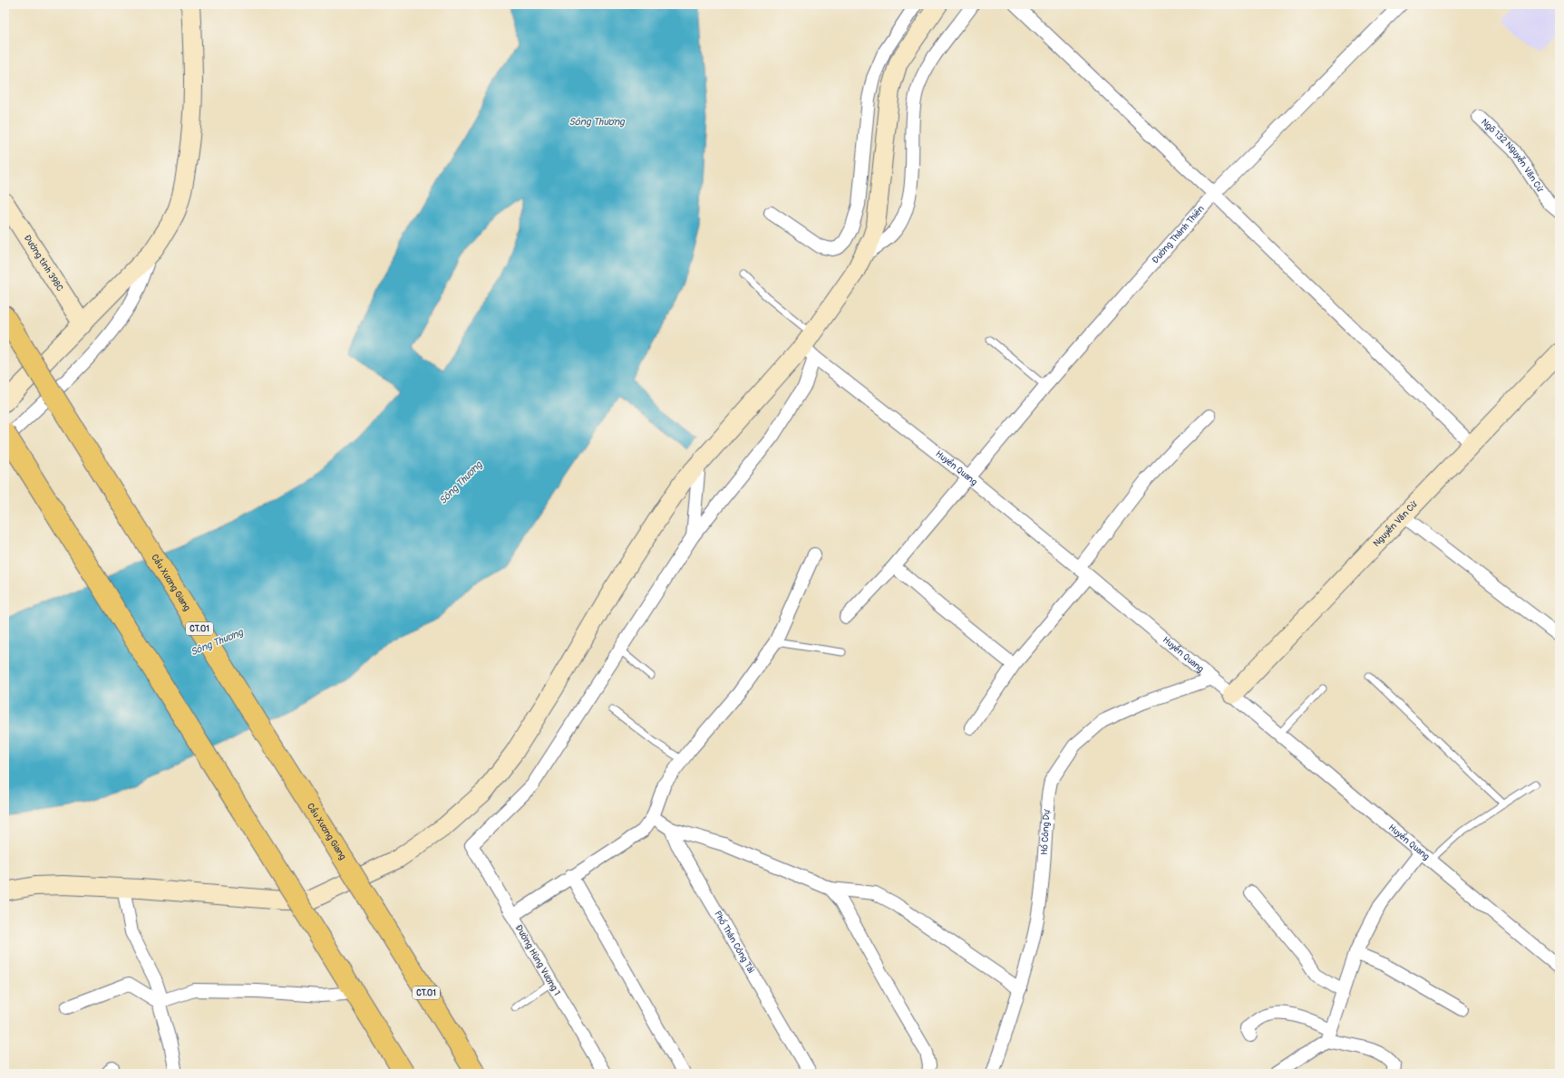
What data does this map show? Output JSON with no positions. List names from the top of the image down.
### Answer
{
  "streets": {
    "highway": ["Cầu Xương Giang", "CT.01"],
    "street": [
      "Ngõ 132 Nguyễn Văn Cừ",
      "Đường Thánh Thiên",
      "Đường tỉnh 398C",
      "Huyền Quang",
      "Nguyễn Văn Cừ",
      "Hồ Công Dự",
      "Phố Thân Công Tài",
      "Đường Hùng Vương 1"
    ]
  },
  "crossings": [
    ["Đường Thánh Thiên", "Huyền Quang"],
    ["Huyền Quang", "Nguyễn Văn Cừ"],
    ["Huyền Quang", "Hồ Công Dự"]
  ],
  "water": ["Sông Thương"]
}
